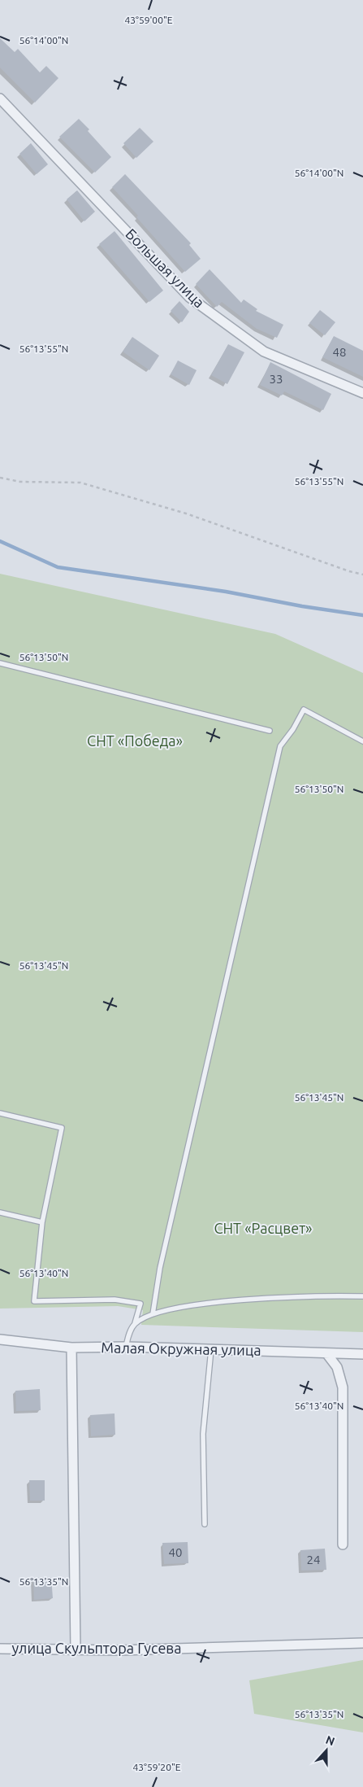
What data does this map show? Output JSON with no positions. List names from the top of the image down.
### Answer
{
  "streets": {
    "street": ["Большая улица", "Малая Окружная улица", "улица Скульптора Гусева"]
  },
  "parks": ["СНТ «Победа»", "СНТ «Расцвет»"],
  "house_numbers": [
    "48",
    "33",
    "40",
    "24"
  ],
  "north": "top",
  "coordinates": [
    "43°59'00\"E",
    "56°14'00\"N",
    "56°13'55\"N",
    "56°13'50\"N",
    "56°13'45\"N",
    "56°13'40\"N",
    "56°13'35\"N",
    "43°59'20\"E"
  ]
}
